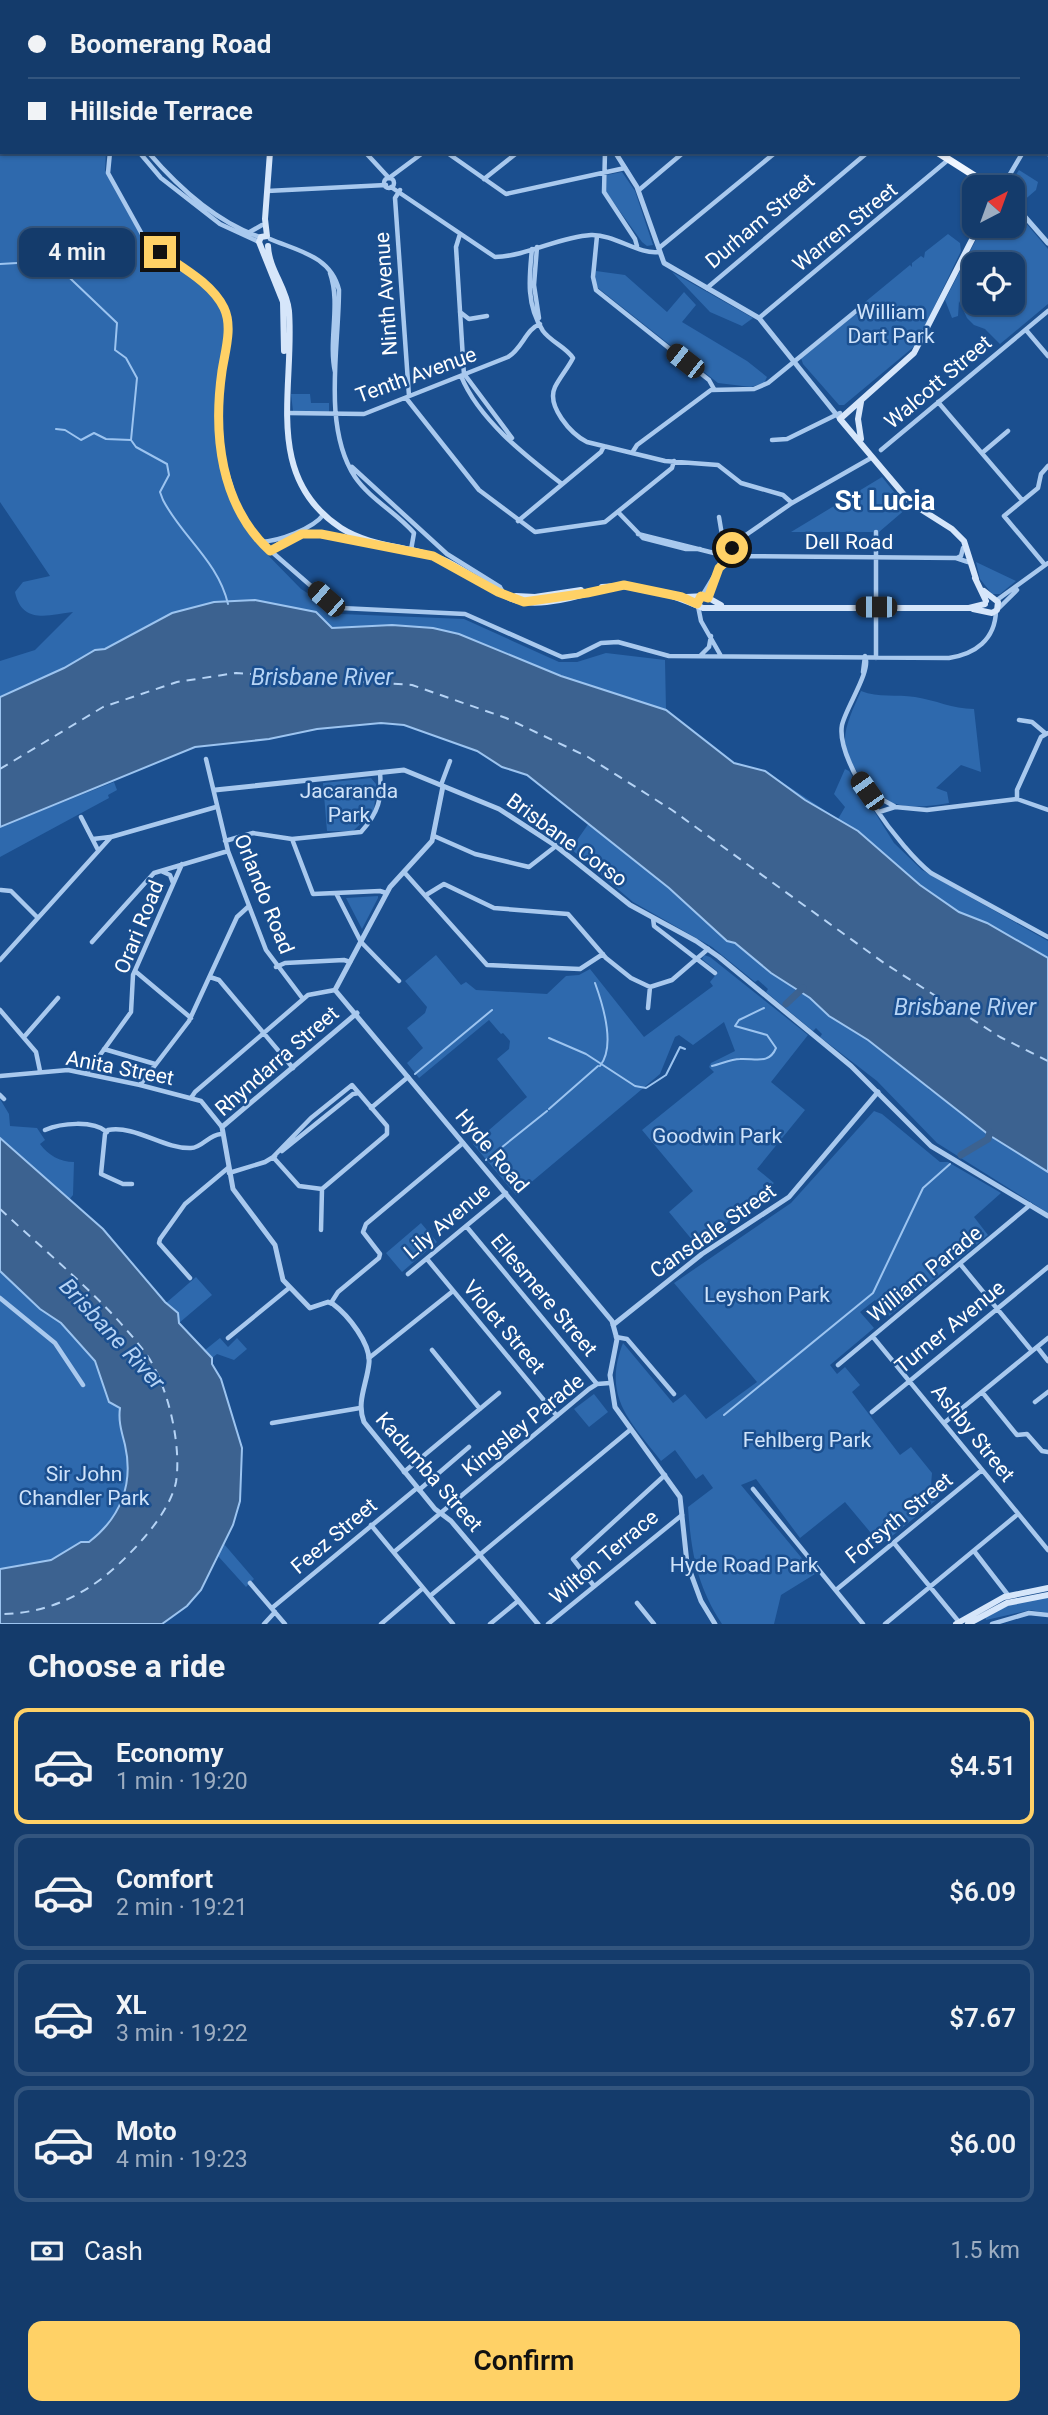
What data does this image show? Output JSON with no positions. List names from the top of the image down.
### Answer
{
  "streets": {
    "street": [
      "Durham Street",
      "Warren Street",
      "Ninth Avenue",
      "Tenth Avenue",
      "Walcott Street",
      "Dell Road",
      "Brisbane Corso",
      "Orlando Road",
      "Orari Road",
      "Rhyndarra Street",
      "Anita Street",
      "Hyde Road",
      "Lily Avenue",
      "Cansdale Street",
      "William Parade",
      "Ellesmere Street",
      "Violet Street",
      "Turner Avenue",
      "Kingsley Parade",
      "Ashby Street",
      "Kadumba Street",
      "Forsyth Street",
      "Feez Street",
      "Wilton Terrace"
    ]
  },
  "crossings": [
    ["Ninth Avenue", "Tenth Avenue"],
    ["Brisbane Corso", "Orlando Road"],
    ["Brisbane Corso", "Cansdale Street"],
    ["Brisbane Corso", "William Parade"],
    ["Orari Road", "Anita Street"],
    ["Rhyndarra Street", "Anita Street"],
    ["Rhyndarra Street", "Hyde Road"],
    ["Hyde Road", "Lily Avenue"],
    ["Hyde Road", "Cansdale Street"],
    ["Hyde Road", "Kingsley Parade"],
    ["Hyde Road", "Wilton Terrace"],
    ["Lily Avenue", "Ellesmere Street"],
    ["Lily Avenue", "Violet Street"],
    ["William Parade", "Ashby Street"],
    ["Ellesmere Street", "Kingsley Parade"],
    ["Violet Street", "Kingsley Parade"],
    ["Turner Avenue", "Ashby Street"],
    ["Kingsley Parade", "Kadumba Street"],
    ["Ashby Street", "Forsyth Street"],
    ["Kadumba Street", "Feez Street"]
  ],
  "districts": ["St Lucia"],
  "water": ["Brisbane River"],
  "parks": [
    "William Dart Park",
    "Jacaranda Park",
    "Goodwin Park",
    "Leyshon Park",
    "Fehlberg Park",
    "Sir John Chandler Park",
    "Hyde Road Park"
  ],
  "north": "top right",
  "page": {
    "banner": ["Boomerang Road", "Hillside Terrace"],
    "bubble": "4 min",
    "heading": "Choose a ride",
    "list": [
      {
        "name": "Economy",
        "note": "1 min · 19:20",
        "value": "$4.51"
      },
      {
        "name": "Comfort",
        "note": "2 min · 19:21",
        "value": "$6.09"
      },
      {
        "name": "XL",
        "note": "3 min · 19:22",
        "value": "$7.67"
      },
      {
        "name": "Moto",
        "note": "4 min · 19:23",
        "value": "$6.00"
      }
    ],
    "pay": ["Cash", "1.5 km"],
    "buttons": "Confirm"
  }
}
